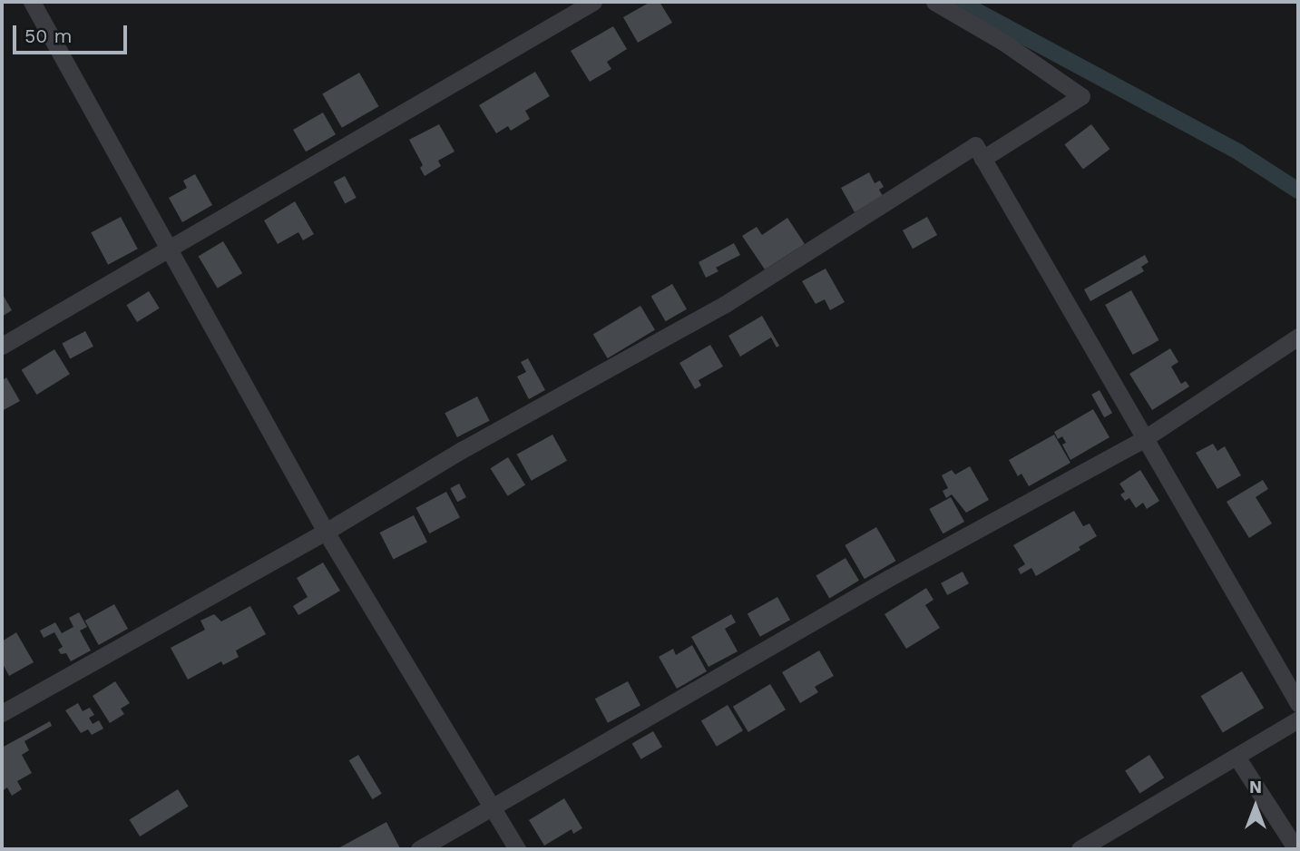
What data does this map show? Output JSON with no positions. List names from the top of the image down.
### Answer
{
  "scale_bar": "50 m",
  "north": "top"
}
